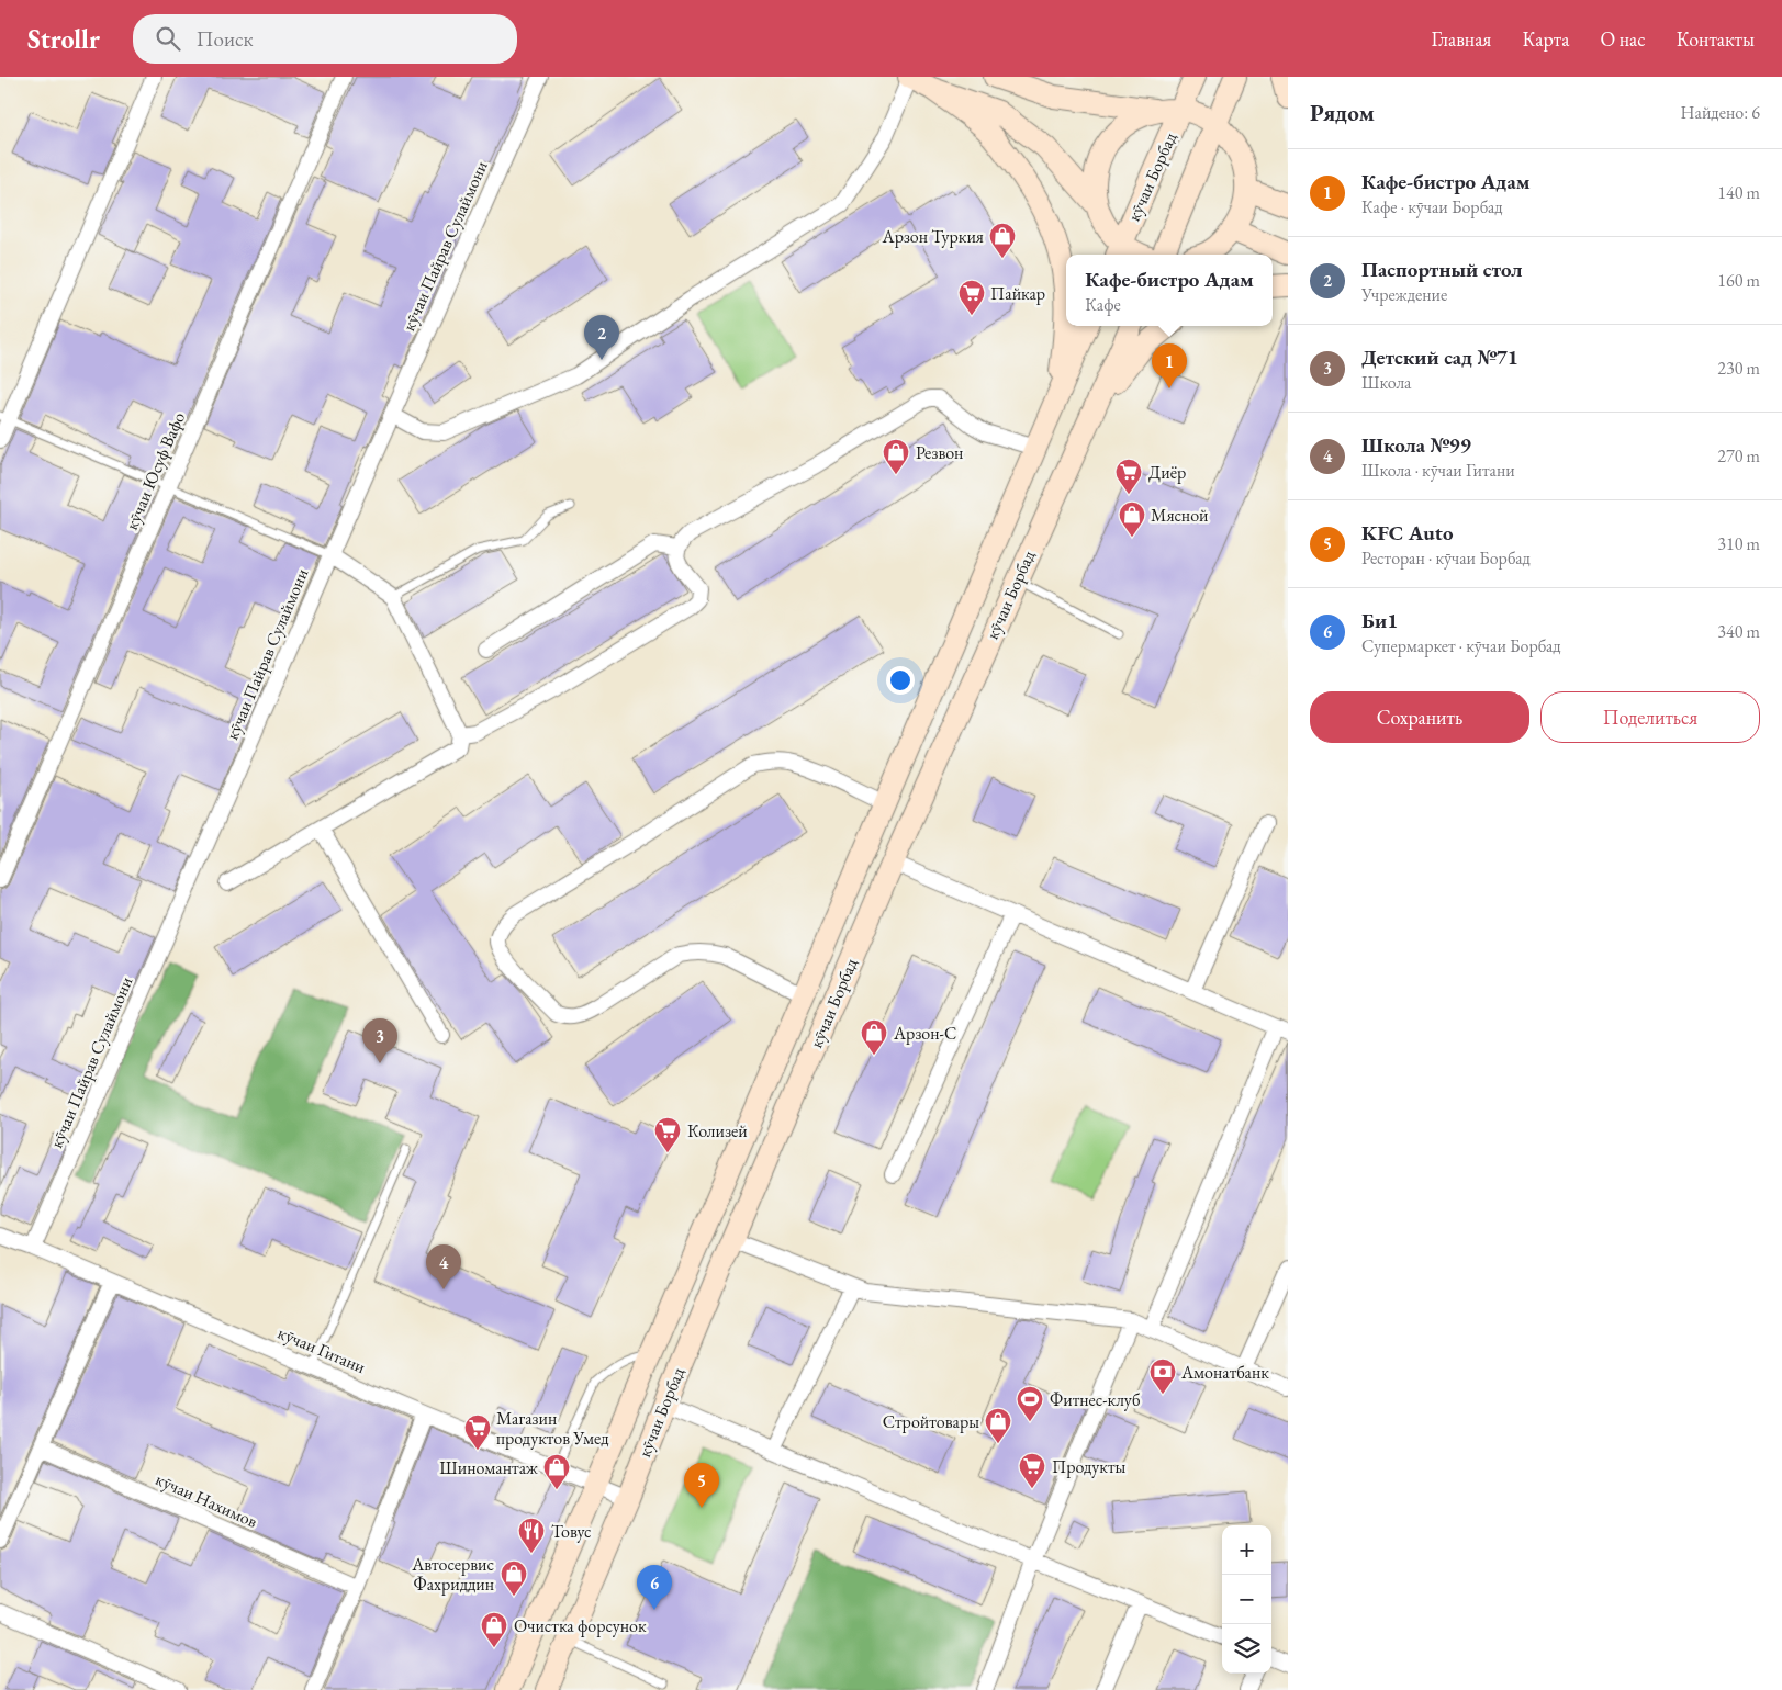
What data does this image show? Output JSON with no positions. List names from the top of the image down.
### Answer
{
  "streets": {
    "main road": ["кӯчаи Борбад"],
    "street": [
      "кӯчаи Пайрав Сулаймони",
      "кӯчаи Юсуф Вафо",
      "кӯчаи Гитани",
      "кӯчаи Нахимов"
    ]
  },
  "crossings": [
    ["кӯчаи Борбад", "кӯчаи Гитани"],
    ["кӯчаи Пайрав Сулаймони", "кӯчаи Гитани"]
  ],
  "places": {
    "shop": [
      "Арзон Туркия",
      "Резвон",
      "Мясной",
      "Арзон-С",
      "Стройтовары",
      "Шиномантаж",
      "Автосервис Фахриддин",
      "Очистка форсунок"
    ],
    "supermarket": [
      "Пайкар",
      "Диëр",
      "Колизей",
      "Магазин продуктов Умед",
      "Продукты"
    ],
    "bank": ["Амонатбанк"],
    "sports": ["Фитнес-клуб"],
    "restaurant": ["Товус"]
  },
  "page": {
    "header": "Strollr",
    "search": "Поиск",
    "nav": [
      "Главная",
      "Карта",
      "О нас",
      "Контакты"
    ],
    "heading": ["Рядом", "Найдено: 6"],
    "list": [
      {
        "mark": "1",
        "name": "Кафе-бистро Адам",
        "note": "Кафе · кӯчаи Борбад",
        "value": "140 m"
      },
      {
        "mark": "2",
        "name": "Паспортный стол",
        "note": "Учреждение",
        "value": "160 m"
      },
      {
        "mark": "3",
        "name": "Детский сад №71",
        "note": "Школа",
        "value": "230 m"
      },
      {
        "mark": "4",
        "name": "Школа №99",
        "note": "Школа · кӯчаи Гитани",
        "value": "270 m"
      },
      {
        "mark": "5",
        "name": "KFC Auto",
        "note": "Ресторан · кӯчаи Борбад",
        "value": "310 m"
      },
      {
        "mark": "6",
        "name": "Би1",
        "note": "Супермаркет · кӯчаи Борбад",
        "value": "340 m"
      }
    ],
    "popup": ["Кафе-бистро Адам", "Кафе"],
    "pins": [
      "2",
      "1",
      "3",
      "4",
      "5",
      "6"
    ],
    "buttons": ["Сохранить", "Поделиться"],
    "map_buttons": ["+", "−"]
  }
}
